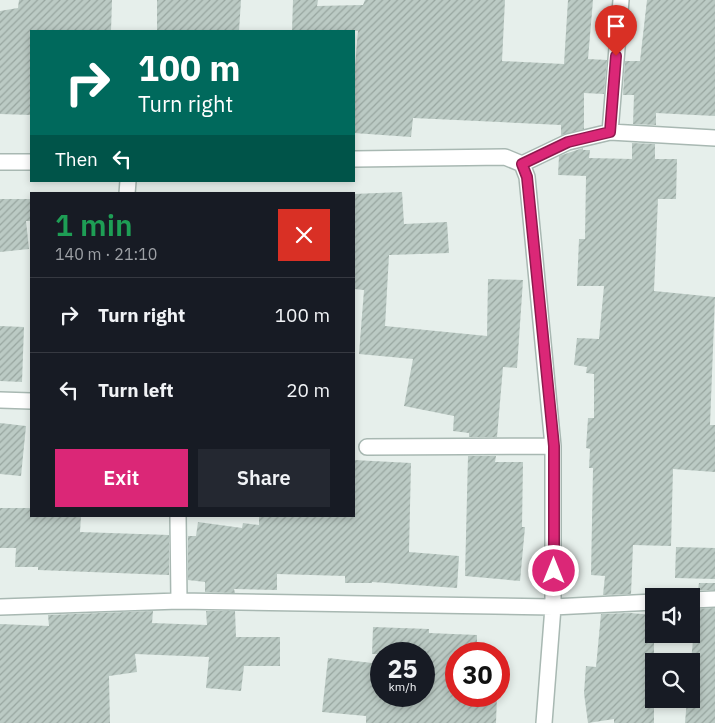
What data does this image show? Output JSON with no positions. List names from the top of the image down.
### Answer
{
  "page": {
    "turn": ["100 m", "Turn right"],
    "then": "Then",
    "heading": ["1 min", "140 m · 21:10"],
    "list": [
      {
        "name": "Turn right",
        "value": "100 m"
      },
      {
        "name": "Turn left",
        "value": "20 m"
      }
    ],
    "buttons": ["Exit", "Share"],
    "speed": "25 km/h",
    "limit": "30"
  }
}
